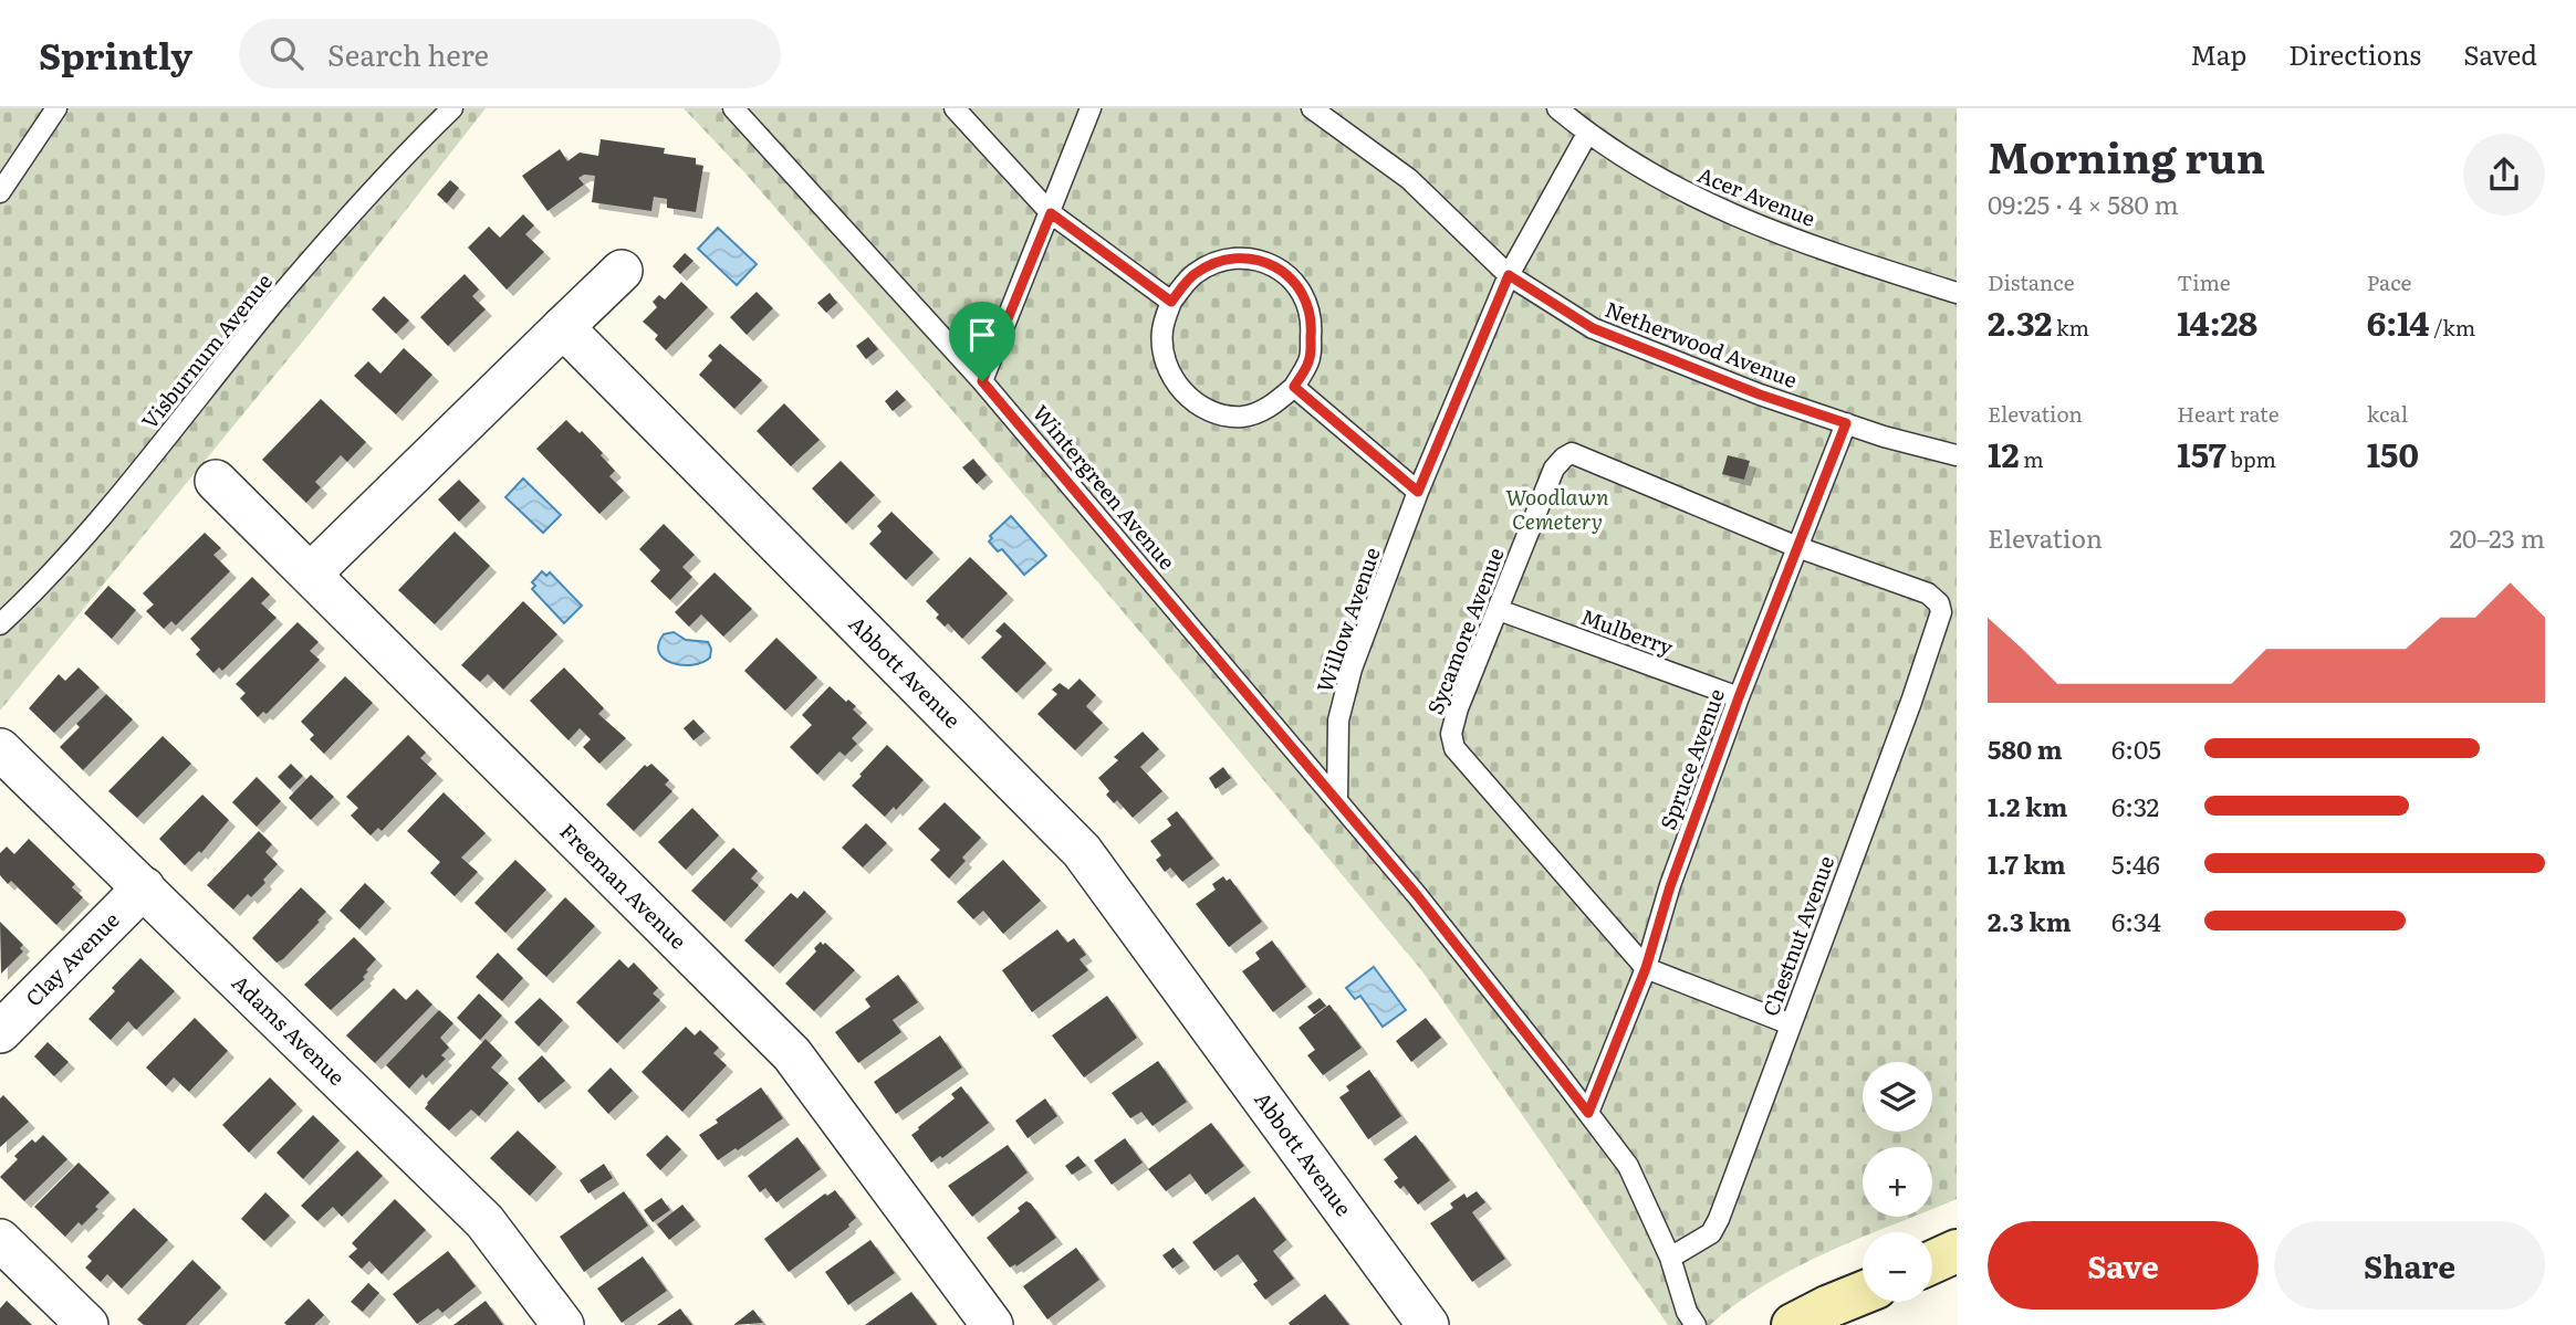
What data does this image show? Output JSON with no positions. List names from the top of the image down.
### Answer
{
  "streets": {
    "street": [
      "Abbott Avenue",
      "Freeman Avenue",
      "Clay Avenue",
      "Adams Avenue"
    ],
    "lane": [
      "Acer Avenue",
      "Netherwood Avenue",
      "Visburnum Avenue",
      "Wintergreen Avenue",
      "Willow Avenue",
      "Sycamore Avenue",
      "Mulberry",
      "Spruce Avenue",
      "Chestnut Avenue"
    ]
  },
  "crossings": [
    ["Acer Avenue", "Willow Avenue"],
    ["Netherwood Avenue", "Willow Avenue"],
    ["Netherwood Avenue", "Spruce Avenue"],
    ["Wintergreen Avenue", "Willow Avenue"],
    ["Sycamore Avenue", "Mulberry"],
    ["Sycamore Avenue", "Spruce Avenue"],
    ["Sycamore Avenue", "Chestnut Avenue"],
    ["Mulberry", "Spruce Avenue"],
    ["Clay Avenue", "Adams Avenue"]
  ],
  "parks": ["Woodlawn Cemetery"],
  "page": {
    "header": "Sprintly",
    "search": "Search here",
    "nav": ["Map", "Directions", "Saved"],
    "heading": ["Morning run", "09:25 · 4 × 580 m"],
    "stats": [
      ["Distance", "2.32 km"],
      ["Time", "14:28"],
      ["Pace", "6:14 /km"],
      ["Elevation", "12 m"],
      ["Heart rate", "157 bpm"],
      ["kcal", "150"]
    ],
    "chart": ["Elevation", "20–23 m"],
    "list": [
      {
        "name": "580 m",
        "note": "6:05"
      },
      {
        "name": "1.2 km",
        "note": "6:32"
      },
      {
        "name": "1.7 km",
        "note": "5:46"
      },
      {
        "name": "2.3 km",
        "note": "6:34"
      }
    ],
    "map_buttons": ["+", "−"],
    "buttons": ["Save", "Share"]
  }
}
